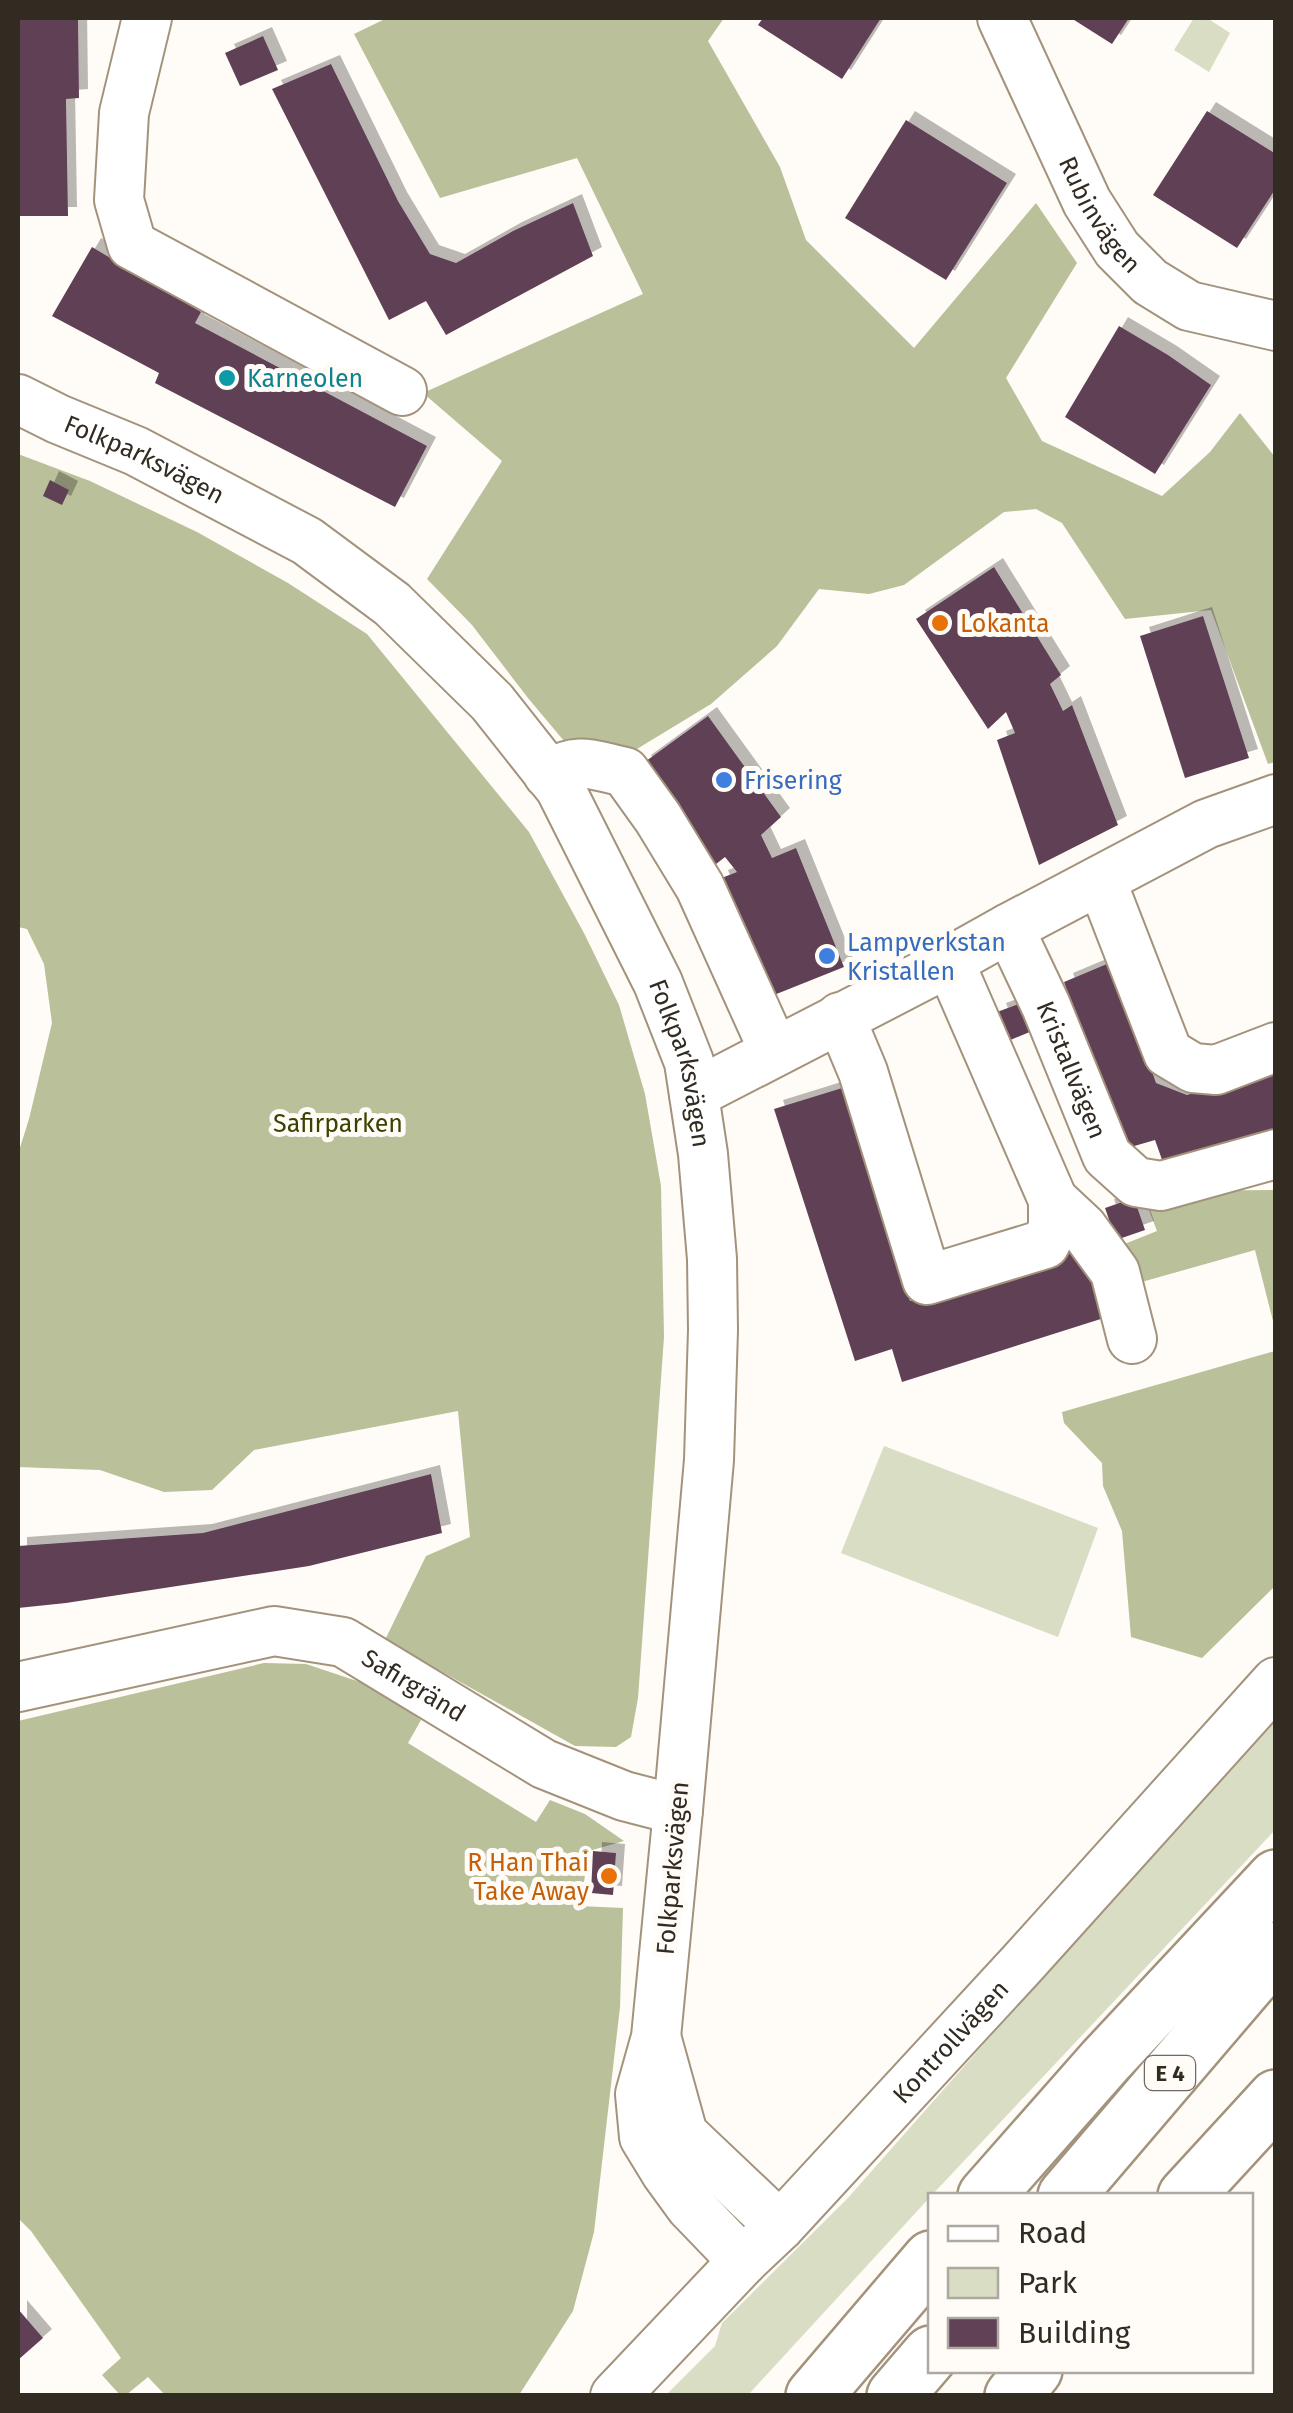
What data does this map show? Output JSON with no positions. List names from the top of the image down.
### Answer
{
  "streets": {
    "highway": ["E 4"],
    "street": [
      "Rubinvägen",
      "Folkparksvägen",
      "Kristallvägen",
      "Safirgränd",
      "Kontrollvägen"
    ]
  },
  "crossings": [
    ["Folkparksvägen", "Safirgränd"],
    ["Folkparksvägen", "Kontrollvägen"]
  ],
  "parks": ["Safirparken"],
  "places": [
    "Karneolen",
    "Lokanta",
    "Frisering",
    "Lampverkstan Kristallen",
    "R Han Thai Take Away"
  ],
  "legend": ["Road", "Park", "Building"]
}
